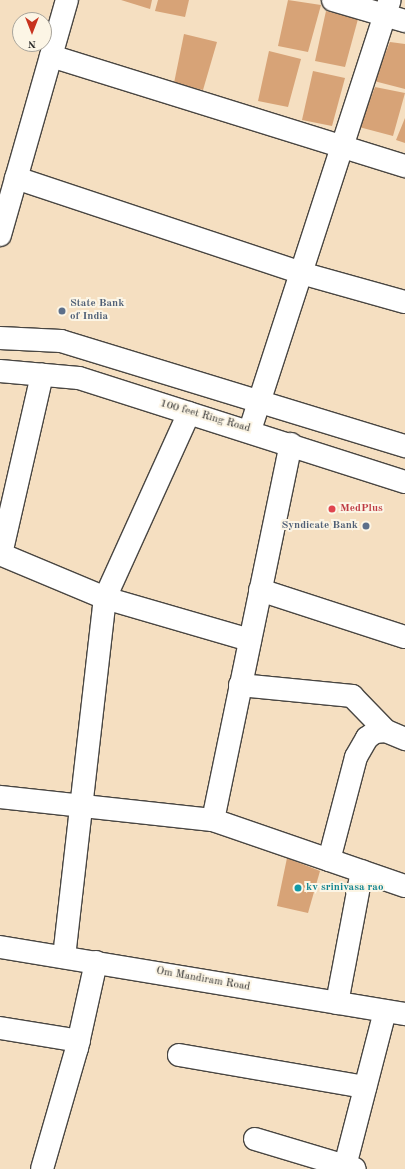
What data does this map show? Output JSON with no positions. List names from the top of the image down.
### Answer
{
  "streets": {
    "street": ["100 feet Ring Road", "Om Mandiram Road"]
  },
  "places": [
    "State Bank of India",
    "MedPlus",
    "Syndicate Bank",
    "kv srinivasa rao"
  ],
  "north": "bottom"
}
